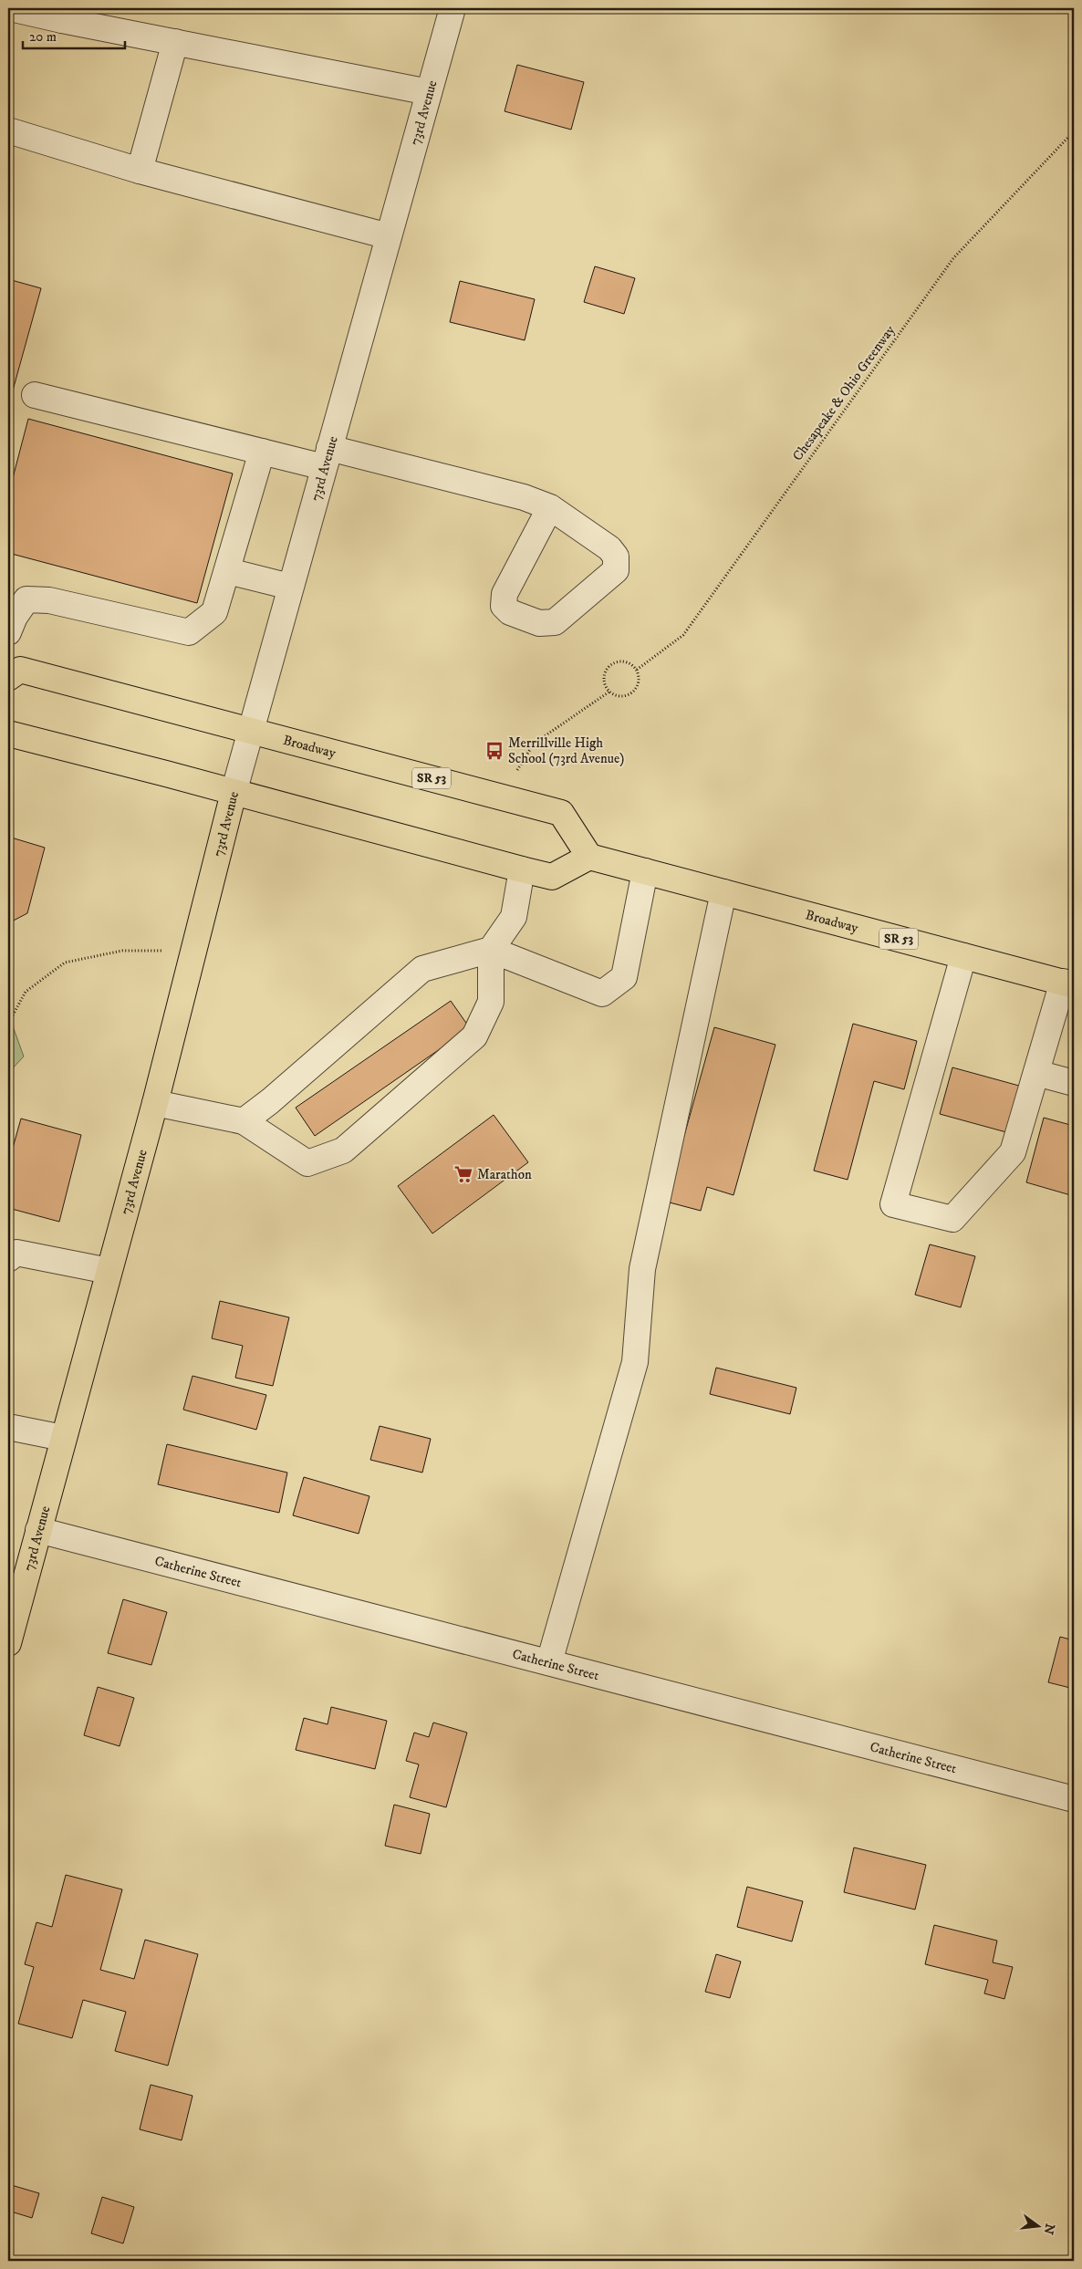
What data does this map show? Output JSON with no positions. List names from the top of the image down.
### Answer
{
  "streets": {
    "main road": ["73rd Avenue", "Broadway", "SR 53"],
    "street": ["Catherine Street"],
    "path": ["Chesapeake & Ohio Greenway"]
  },
  "crossings": [
    ["73rd Avenue", "Broadway"],
    ["73rd Avenue", "Catherine Street"]
  ],
  "places": {
    "bus stop": ["Merrillville High School (73rd Avenue)"],
    "supermarket": ["Marathon"]
  },
  "scale_bar": "20 m",
  "north": "right"
}
